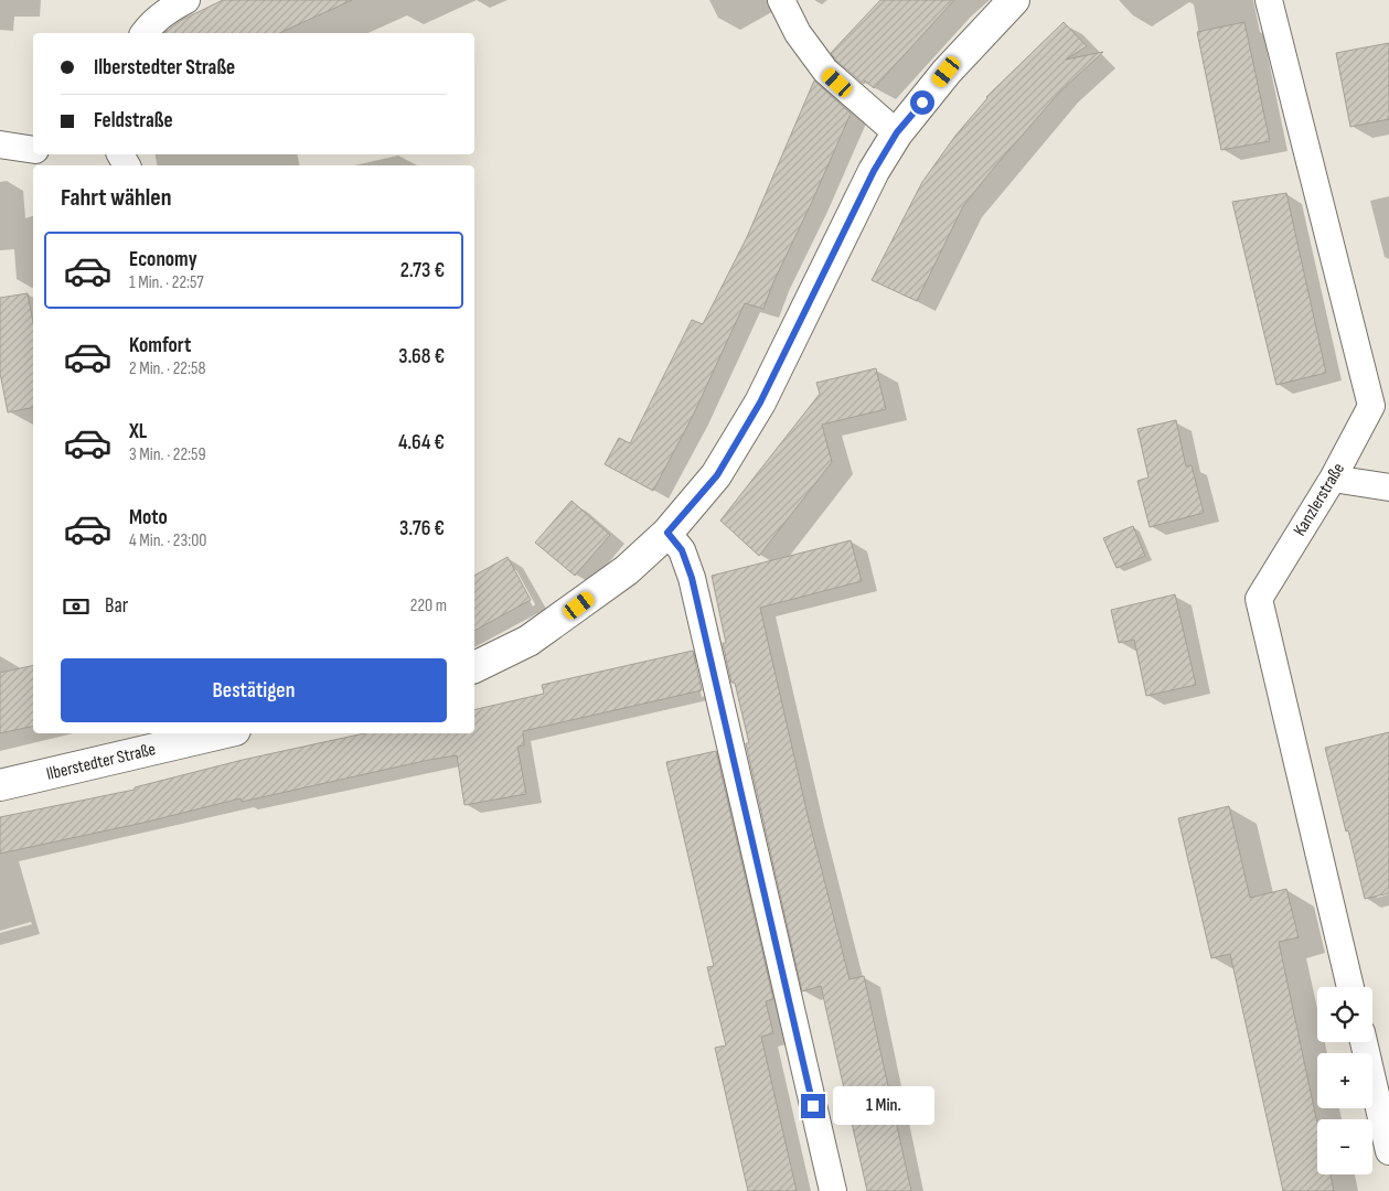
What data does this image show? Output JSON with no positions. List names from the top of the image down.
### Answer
{
  "streets": {
    "street": ["Kanzlerstraße", "Ilberstedter Straße"]
  },
  "page": {
    "banner": ["Ilberstedter Straße", "Feldstraße"],
    "heading": "Fahrt wählen",
    "list": [
      {
        "name": "Economy",
        "note": "1 Min. · 22:57",
        "value": "2.73 €"
      },
      {
        "name": "Komfort",
        "note": "2 Min. · 22:58",
        "value": "3.68 €"
      },
      {
        "name": "XL",
        "note": "3 Min. · 22:59",
        "value": "4.64 €"
      },
      {
        "name": "Moto",
        "note": "4 Min. · 23:00",
        "value": "3.76 €"
      }
    ],
    "pay": ["Bar", "220 m"],
    "buttons": "Bestätigen",
    "map_buttons": ["+", "−"],
    "bubble": "1 Min."
  }
}
